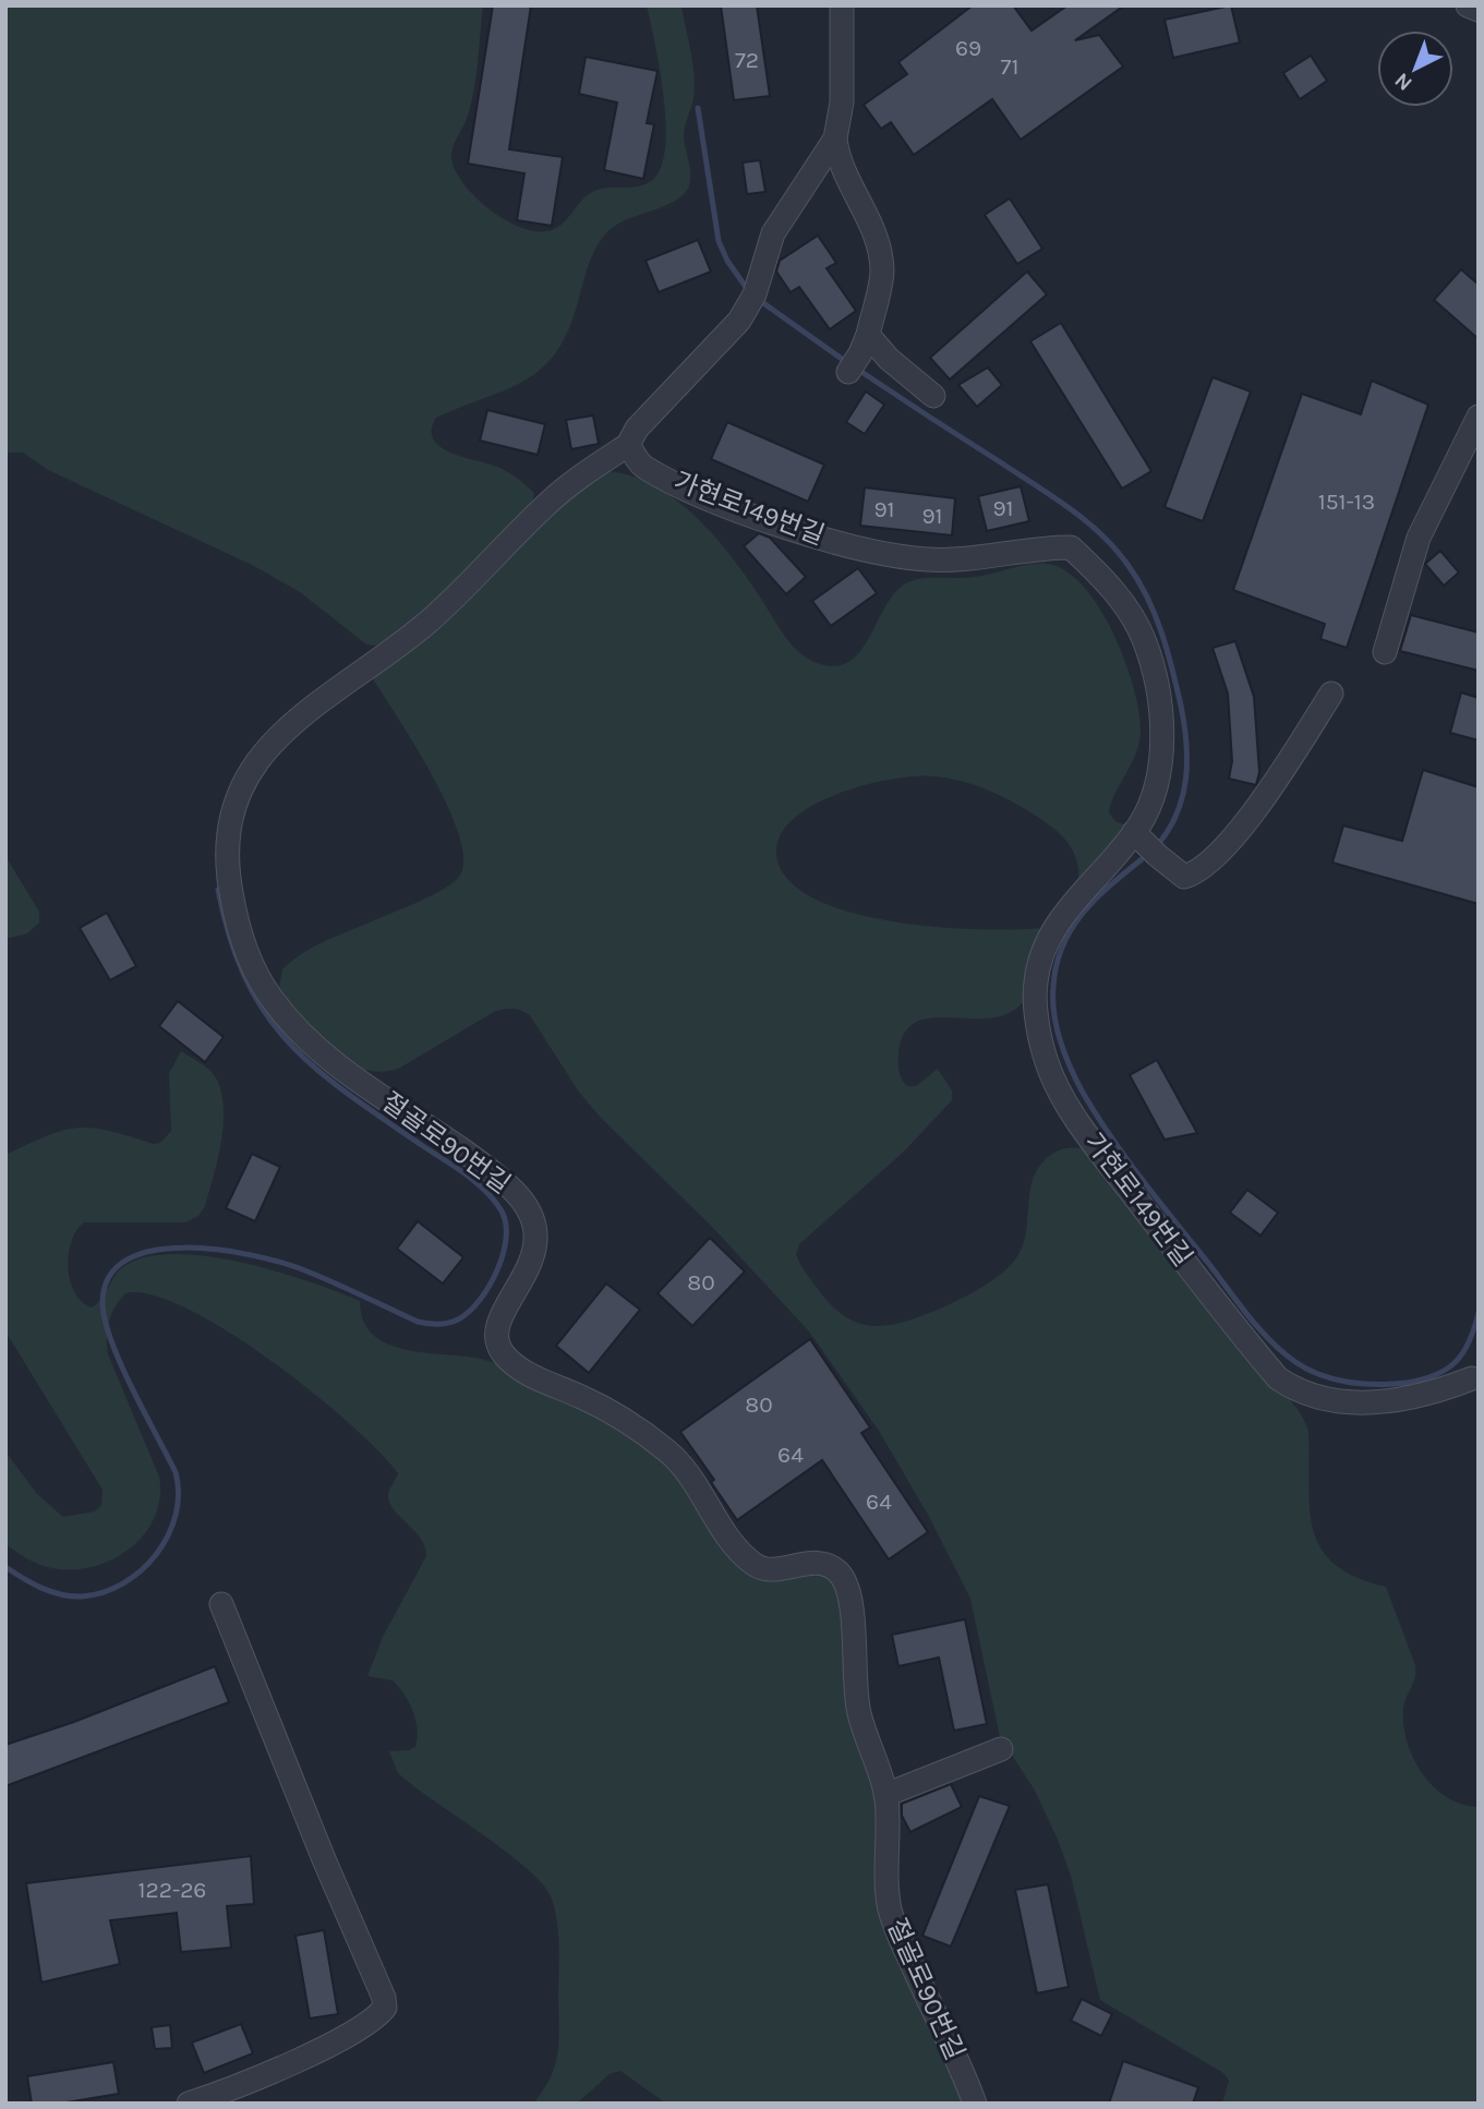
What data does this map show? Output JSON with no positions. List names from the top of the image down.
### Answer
{
  "streets": {
    "lane": ["가현로149번길", "절골로90번길"]
  },
  "crossings": [
    ["가현로149번길", "절골로90번길"]
  ],
  "house_numbers": [
    "69",
    "72",
    "71",
    "151-13",
    "91",
    "91",
    "91",
    "80",
    "80",
    "64",
    "64",
    "122-26"
  ],
  "north": "bottom left"
}
